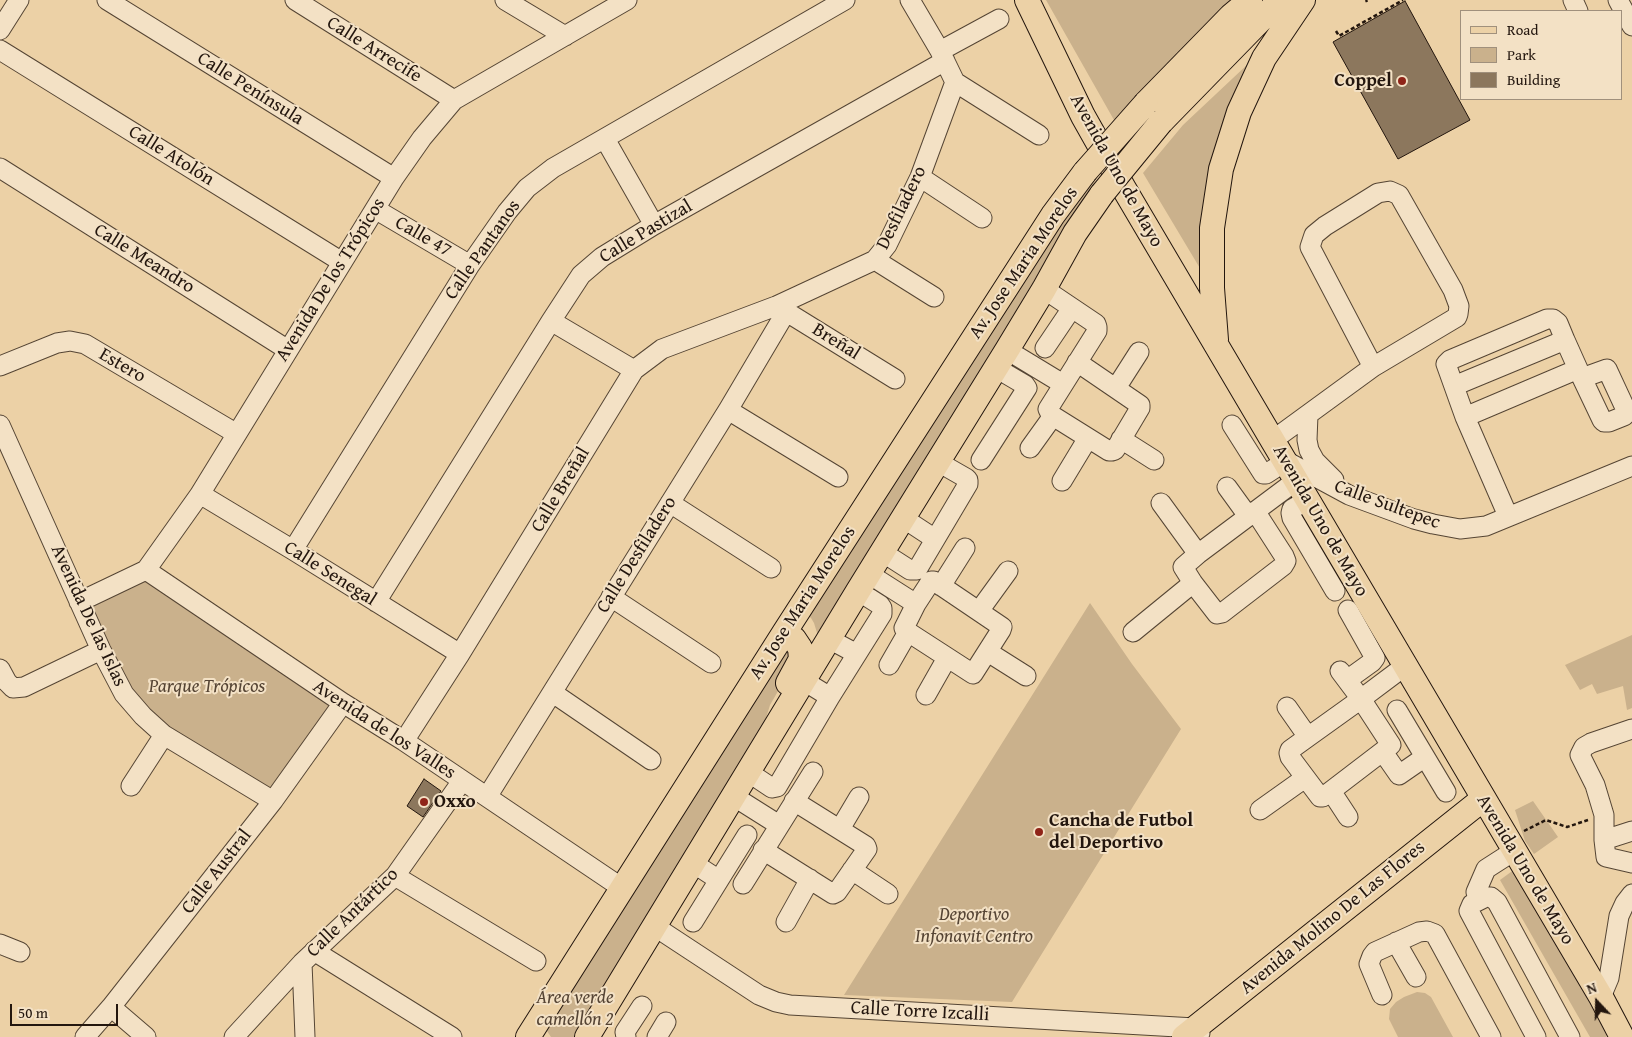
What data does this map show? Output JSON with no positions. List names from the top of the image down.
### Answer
{
  "streets": {
    "main road": ["Avenida Uno de Mayo", "Av. Jose Maria Morelos", "Avenida Molino De Las Flores"],
    "street": [
      "Calle Arrecife",
      "Calle Península",
      "Calle Atolón",
      "Desfiladero",
      "Calle Pastizal",
      "Calle 47",
      "Calle Pantanos",
      "Calle Meandro",
      "Avenida De los Trópicos",
      "Breñal",
      "Estero",
      "Calle Breñal",
      "Calle Sultepec",
      "Calle Desfiladero",
      "Calle Senegal",
      "Avenida De las Islas",
      "Avenida de los Valles",
      "Calle Austral",
      "Calle Antártico",
      "Calle Torre Izcalli"
    ]
  },
  "crossings": [
    ["Calle Arrecife", "Avenida De los Trópicos"],
    ["Calle Península", "Avenida De los Trópicos"],
    ["Calle Atolón", "Avenida De los Trópicos"],
    ["Avenida Uno de Mayo", "Calle Sultepec"],
    ["Avenida Uno de Mayo", "Avenida Molino De Las Flores"],
    ["Desfiladero", "Breñal"],
    ["Desfiladero", "Calle Breñal"],
    ["Desfiladero", "Calle Desfiladero"],
    ["Calle Pastizal", "Calle Senegal"],
    ["Calle 47", "Calle Pantanos"],
    ["Calle 47", "Avenida De los Trópicos"],
    ["Calle Pantanos", "Calle Senegal"],
    ["Calle Meandro", "Avenida De los Trópicos"],
    ["Av. Jose Maria Morelos", "Avenida de los Valles"],
    ["Av. Jose Maria Morelos", "Calle Torre Izcalli"],
    ["Avenida De los Trópicos", "Estero"],
    ["Avenida De los Trópicos", "Calle Senegal"],
    ["Avenida De los Trópicos", "Avenida De las Islas"],
    ["Avenida De los Trópicos", "Avenida de los Valles"],
    ["Breñal", "Calle Breñal"],
    ["Breñal", "Calle Desfiladero"],
    ["Calle Breñal", "Calle Desfiladero"],
    ["Calle Breñal", "Calle Senegal"],
    ["Calle Breñal", "Avenida de los Valles"],
    ["Calle Desfiladero", "Avenida de los Valles"],
    ["Avenida De las Islas", "Calle Austral"],
    ["Avenida de los Valles", "Calle Austral"],
    ["Avenida de los Valles", "Calle Antártico"],
    ["Avenida Molino De Las Flores", "Calle Torre Izcalli"]
  ],
  "parks": ["Parque Trópicos", "Deportivo Infonavit Centro", "Área verde camellón 2"],
  "places": ["Coppel", "Oxxo", "Cancha de Futbol del Deportivo"],
  "legend": ["Road", "Park", "Building"],
  "scale_bar": "50 m",
  "north": "top"
}
